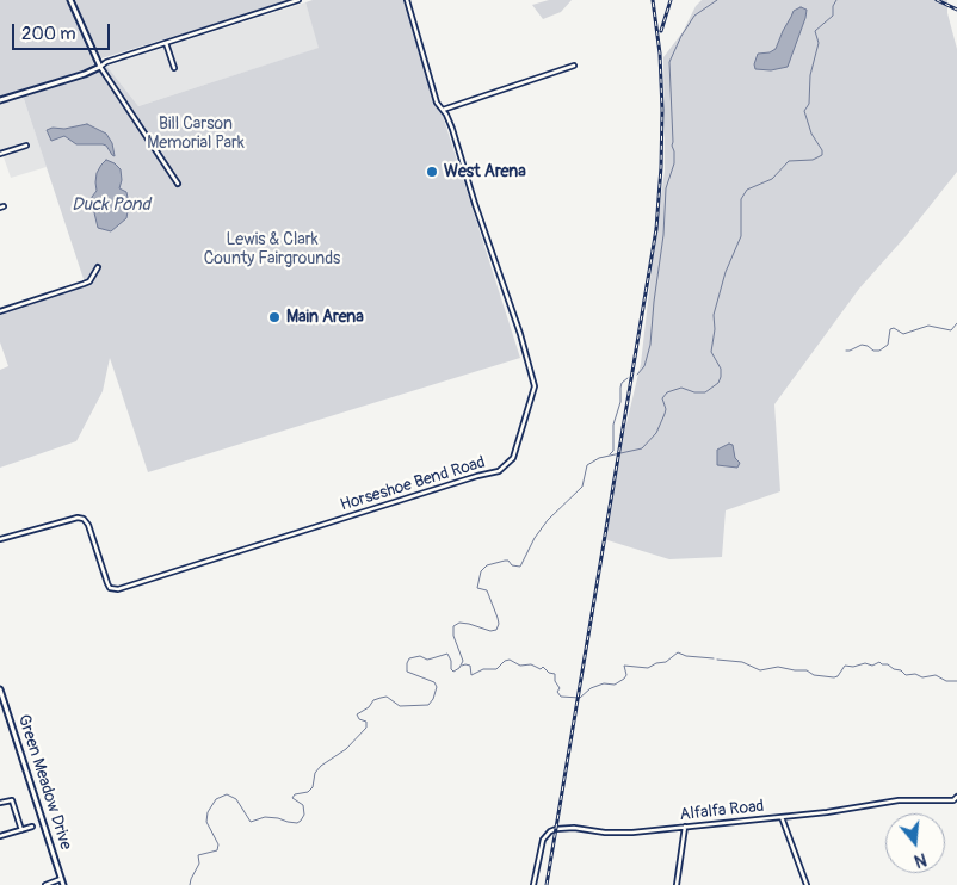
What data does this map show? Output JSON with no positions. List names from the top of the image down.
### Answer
{
  "streets": {
    "main road": ["Green Meadow Drive"],
    "street": ["Horseshoe Bend Road", "Alfalfa Road"]
  },
  "water": ["Duck Pond"],
  "parks": ["Bill Carson Memorial Park", "Lewis & Clark County Fairgrounds"],
  "places": ["West Arena", "Main Arena"],
  "scale_bar": "200 m",
  "north": "bottom"
}
